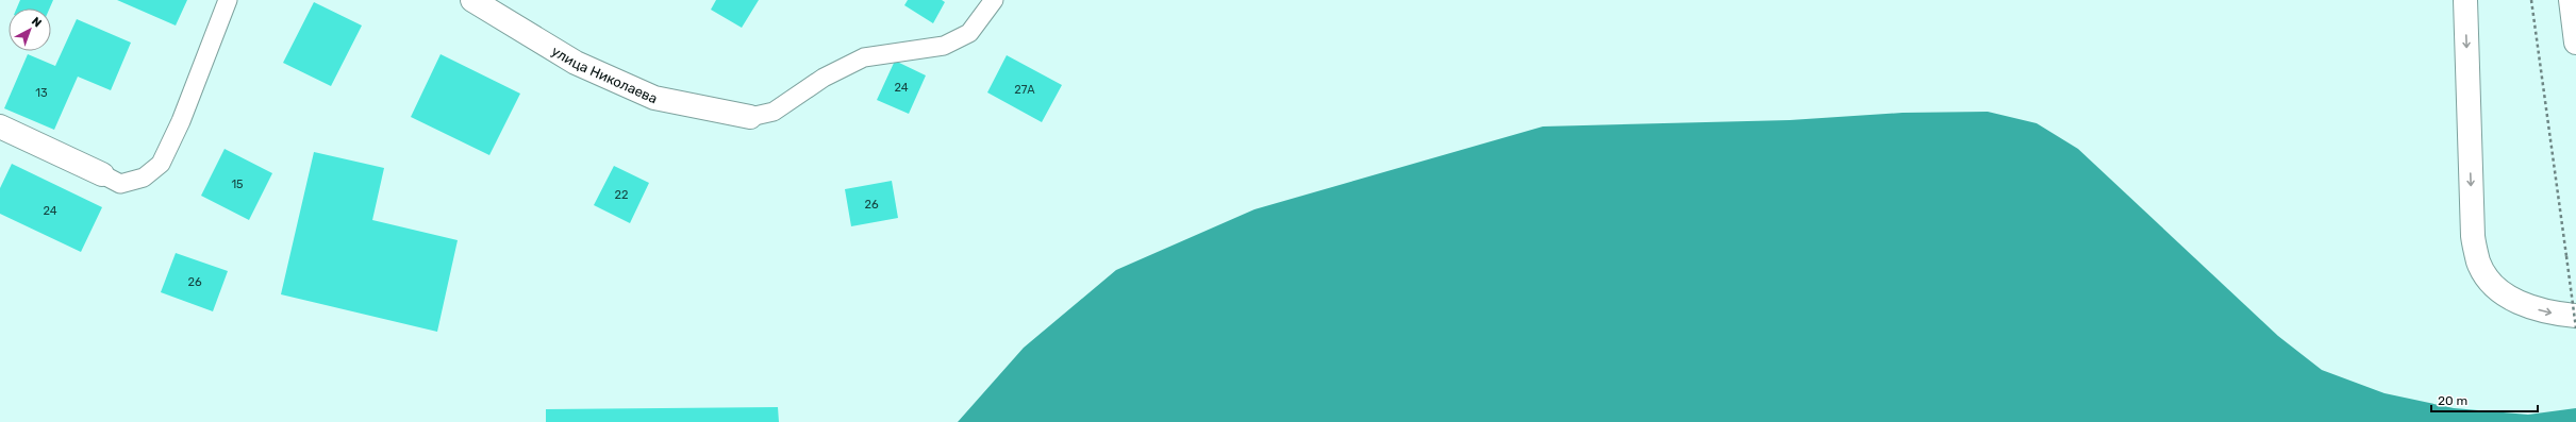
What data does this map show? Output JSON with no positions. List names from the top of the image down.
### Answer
{
  "streets": {
    "street": ["улица Николаева"]
  },
  "house_numbers": [
    "24",
    "27А",
    "13",
    "15",
    "22",
    "26",
    "24",
    "26"
  ],
  "scale_bar": "20 m",
  "north": "top right"
}
